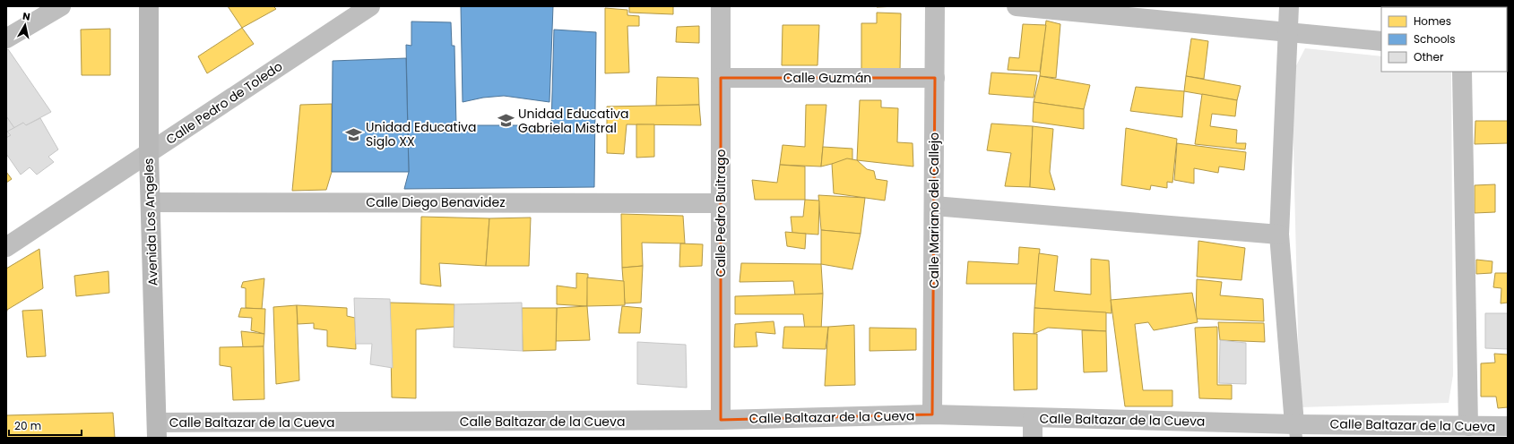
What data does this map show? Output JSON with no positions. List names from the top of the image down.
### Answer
{
  "streets": {
    "main road": ["Avenida Los Angeles"],
    "street": [
      "Calle Guzmán",
      "Calle Pedro de Toledo",
      "Calle Diego Benavidez",
      "Calle Mariano del Callejo",
      "Calle Pedro Buitrago",
      "Calle Baltazar de la Cueva"
    ]
  },
  "crossings": [
    ["Calle Guzmán", "Calle Mariano del Callejo"],
    ["Calle Guzmán", "Calle Pedro Buitrago"],
    ["Calle Pedro de Toledo", "Avenida Los Angeles"],
    ["Calle Diego Benavidez", "Calle Pedro Buitrago"],
    ["Calle Diego Benavidez", "Avenida Los Angeles"],
    ["Calle Mariano del Callejo", "Calle Baltazar de la Cueva"],
    ["Calle Pedro Buitrago", "Calle Baltazar de la Cueva"],
    ["Avenida Los Angeles", "Calle Baltazar de la Cueva"]
  ],
  "places": {
    "school or university": ["Unidad Educativa Gabriela Mistral", "Unidad Educativa Siglo XX"]
  },
  "legend": ["Homes", "Schools", "Other"],
  "scale_bar": "20 m",
  "north": "top"
}
